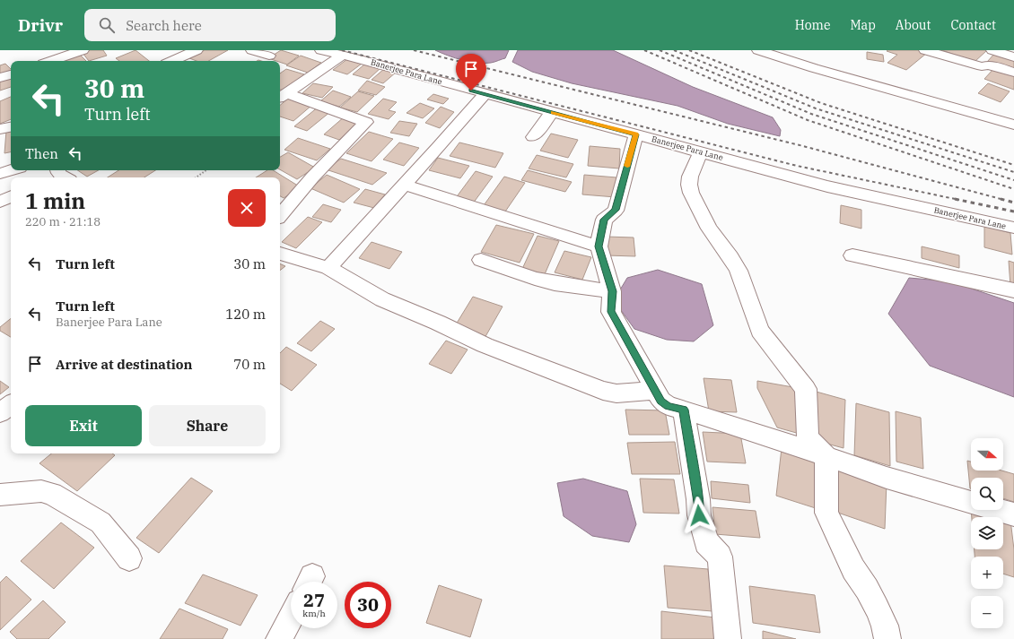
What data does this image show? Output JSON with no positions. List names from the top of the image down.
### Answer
{
  "streets": {
    "street": ["Banerjee Para Lane"]
  },
  "north": "right",
  "page": {
    "header": "Drivr",
    "search": "Search here",
    "nav": [
      "Home",
      "Map",
      "About",
      "Contact"
    ],
    "turn": ["30 m", "Turn left"],
    "then": "Then",
    "heading": ["1 min", "220 m · 21:18"],
    "list": [
      {
        "name": "Turn left",
        "value": "30 m"
      },
      {
        "name": "Turn left",
        "note": "Banerjee Para Lane",
        "value": "120 m"
      },
      {
        "name": "Arrive at destination",
        "value": "70 m"
      }
    ],
    "buttons": ["Exit", "Share"],
    "map_buttons": ["+", "−"],
    "speed": "27 km/h",
    "limit": "30"
  }
}
